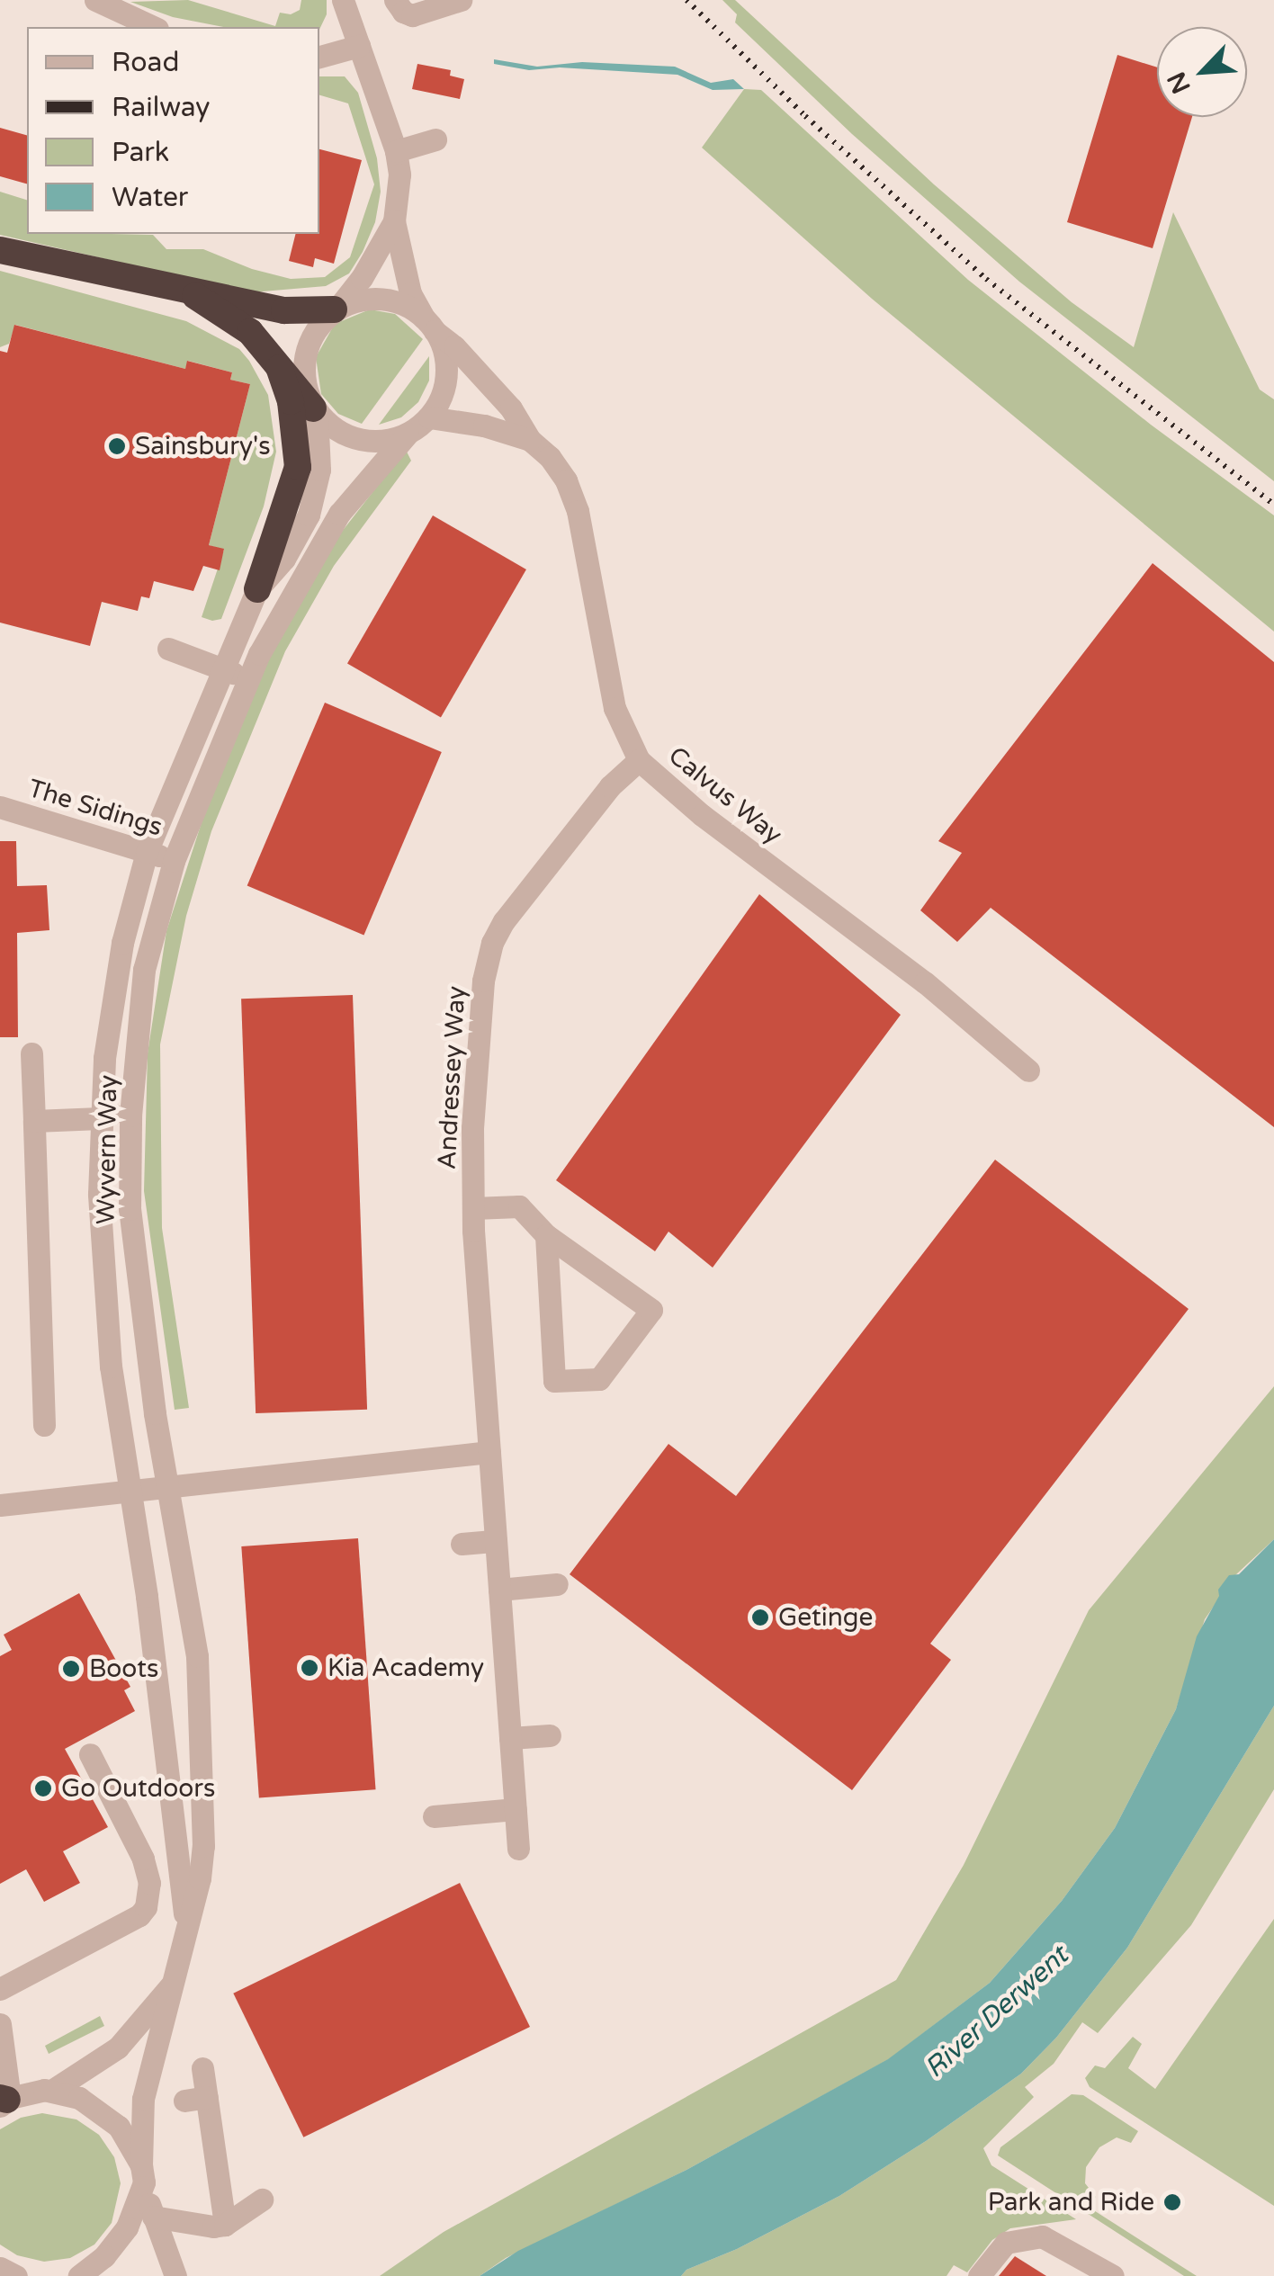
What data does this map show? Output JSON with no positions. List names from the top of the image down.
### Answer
{
  "streets": {
    "street": [
      "Calvus Way",
      "The Sidings",
      "Andressey Way",
      "Wyvern Way"
    ]
  },
  "crossings": [
    ["Calvus Way", "Andressey Way"],
    ["Calvus Way", "Wyvern Way"],
    ["The Sidings", "Wyvern Way"]
  ],
  "water": ["River Derwent"],
  "places": [
    "Sainsbury's",
    "Getinge",
    "Kia Academy",
    "Boots",
    "Go Outdoors",
    "Park and Ride"
  ],
  "legend": [
    "Road",
    "Railway",
    "Park",
    "Water"
  ],
  "north": "bottom left"
}
